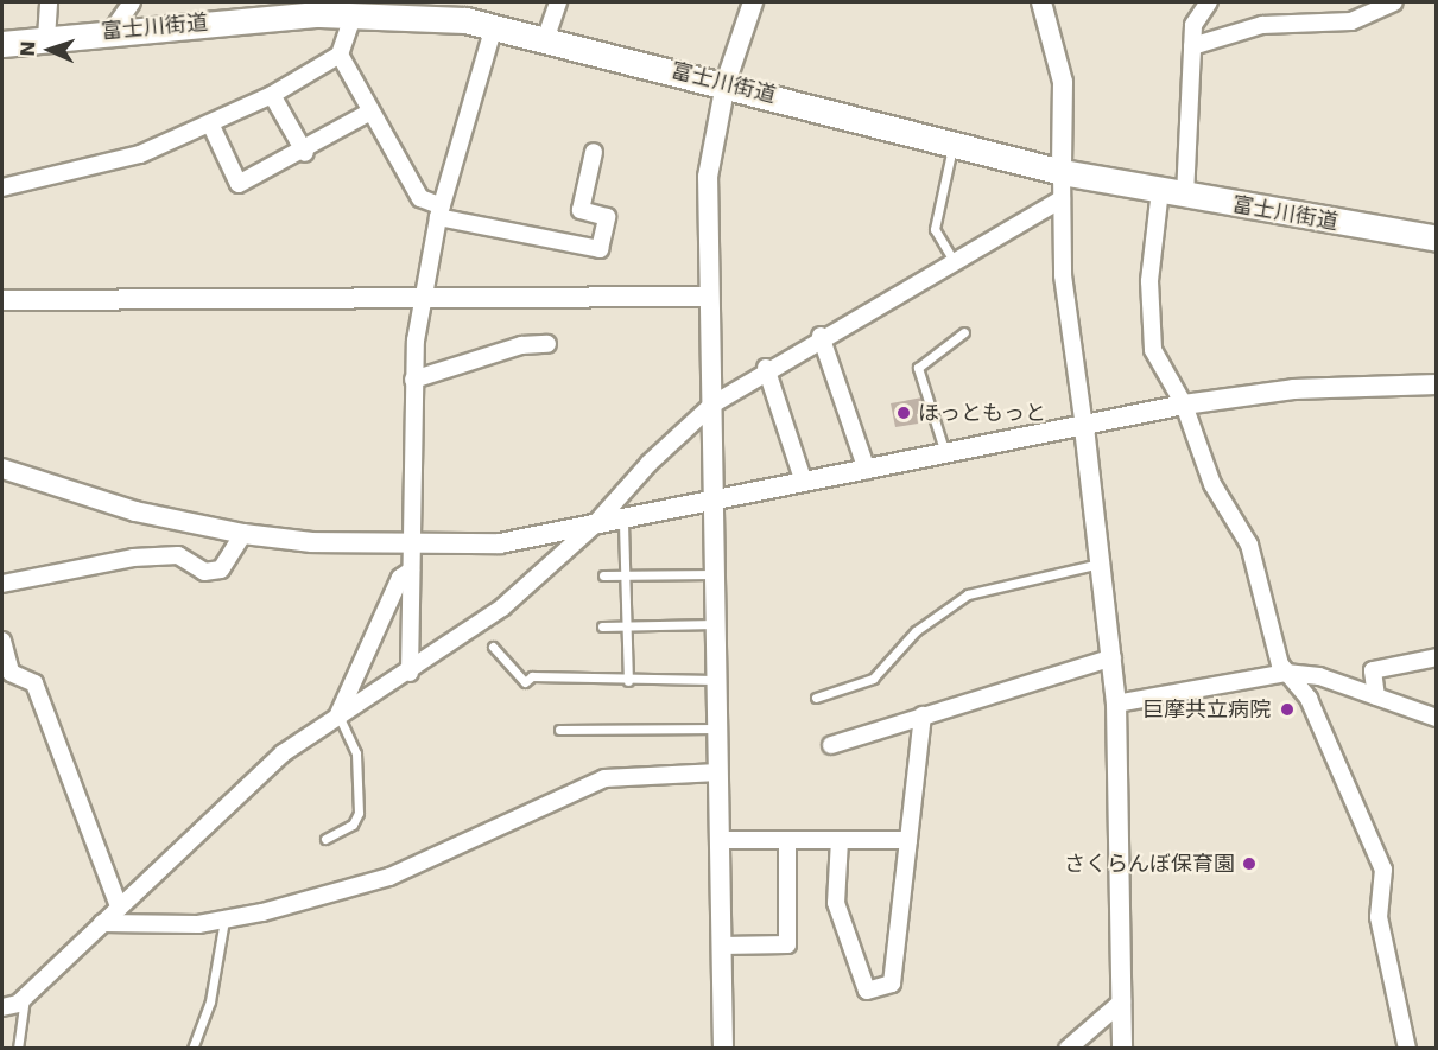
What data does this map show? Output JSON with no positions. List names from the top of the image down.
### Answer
{
  "streets": {
    "main road": ["富士川街道"]
  },
  "places": ["ほっともっと", "巨摩共立病院", "さくらんぼ保育園"],
  "north": "left"
}
